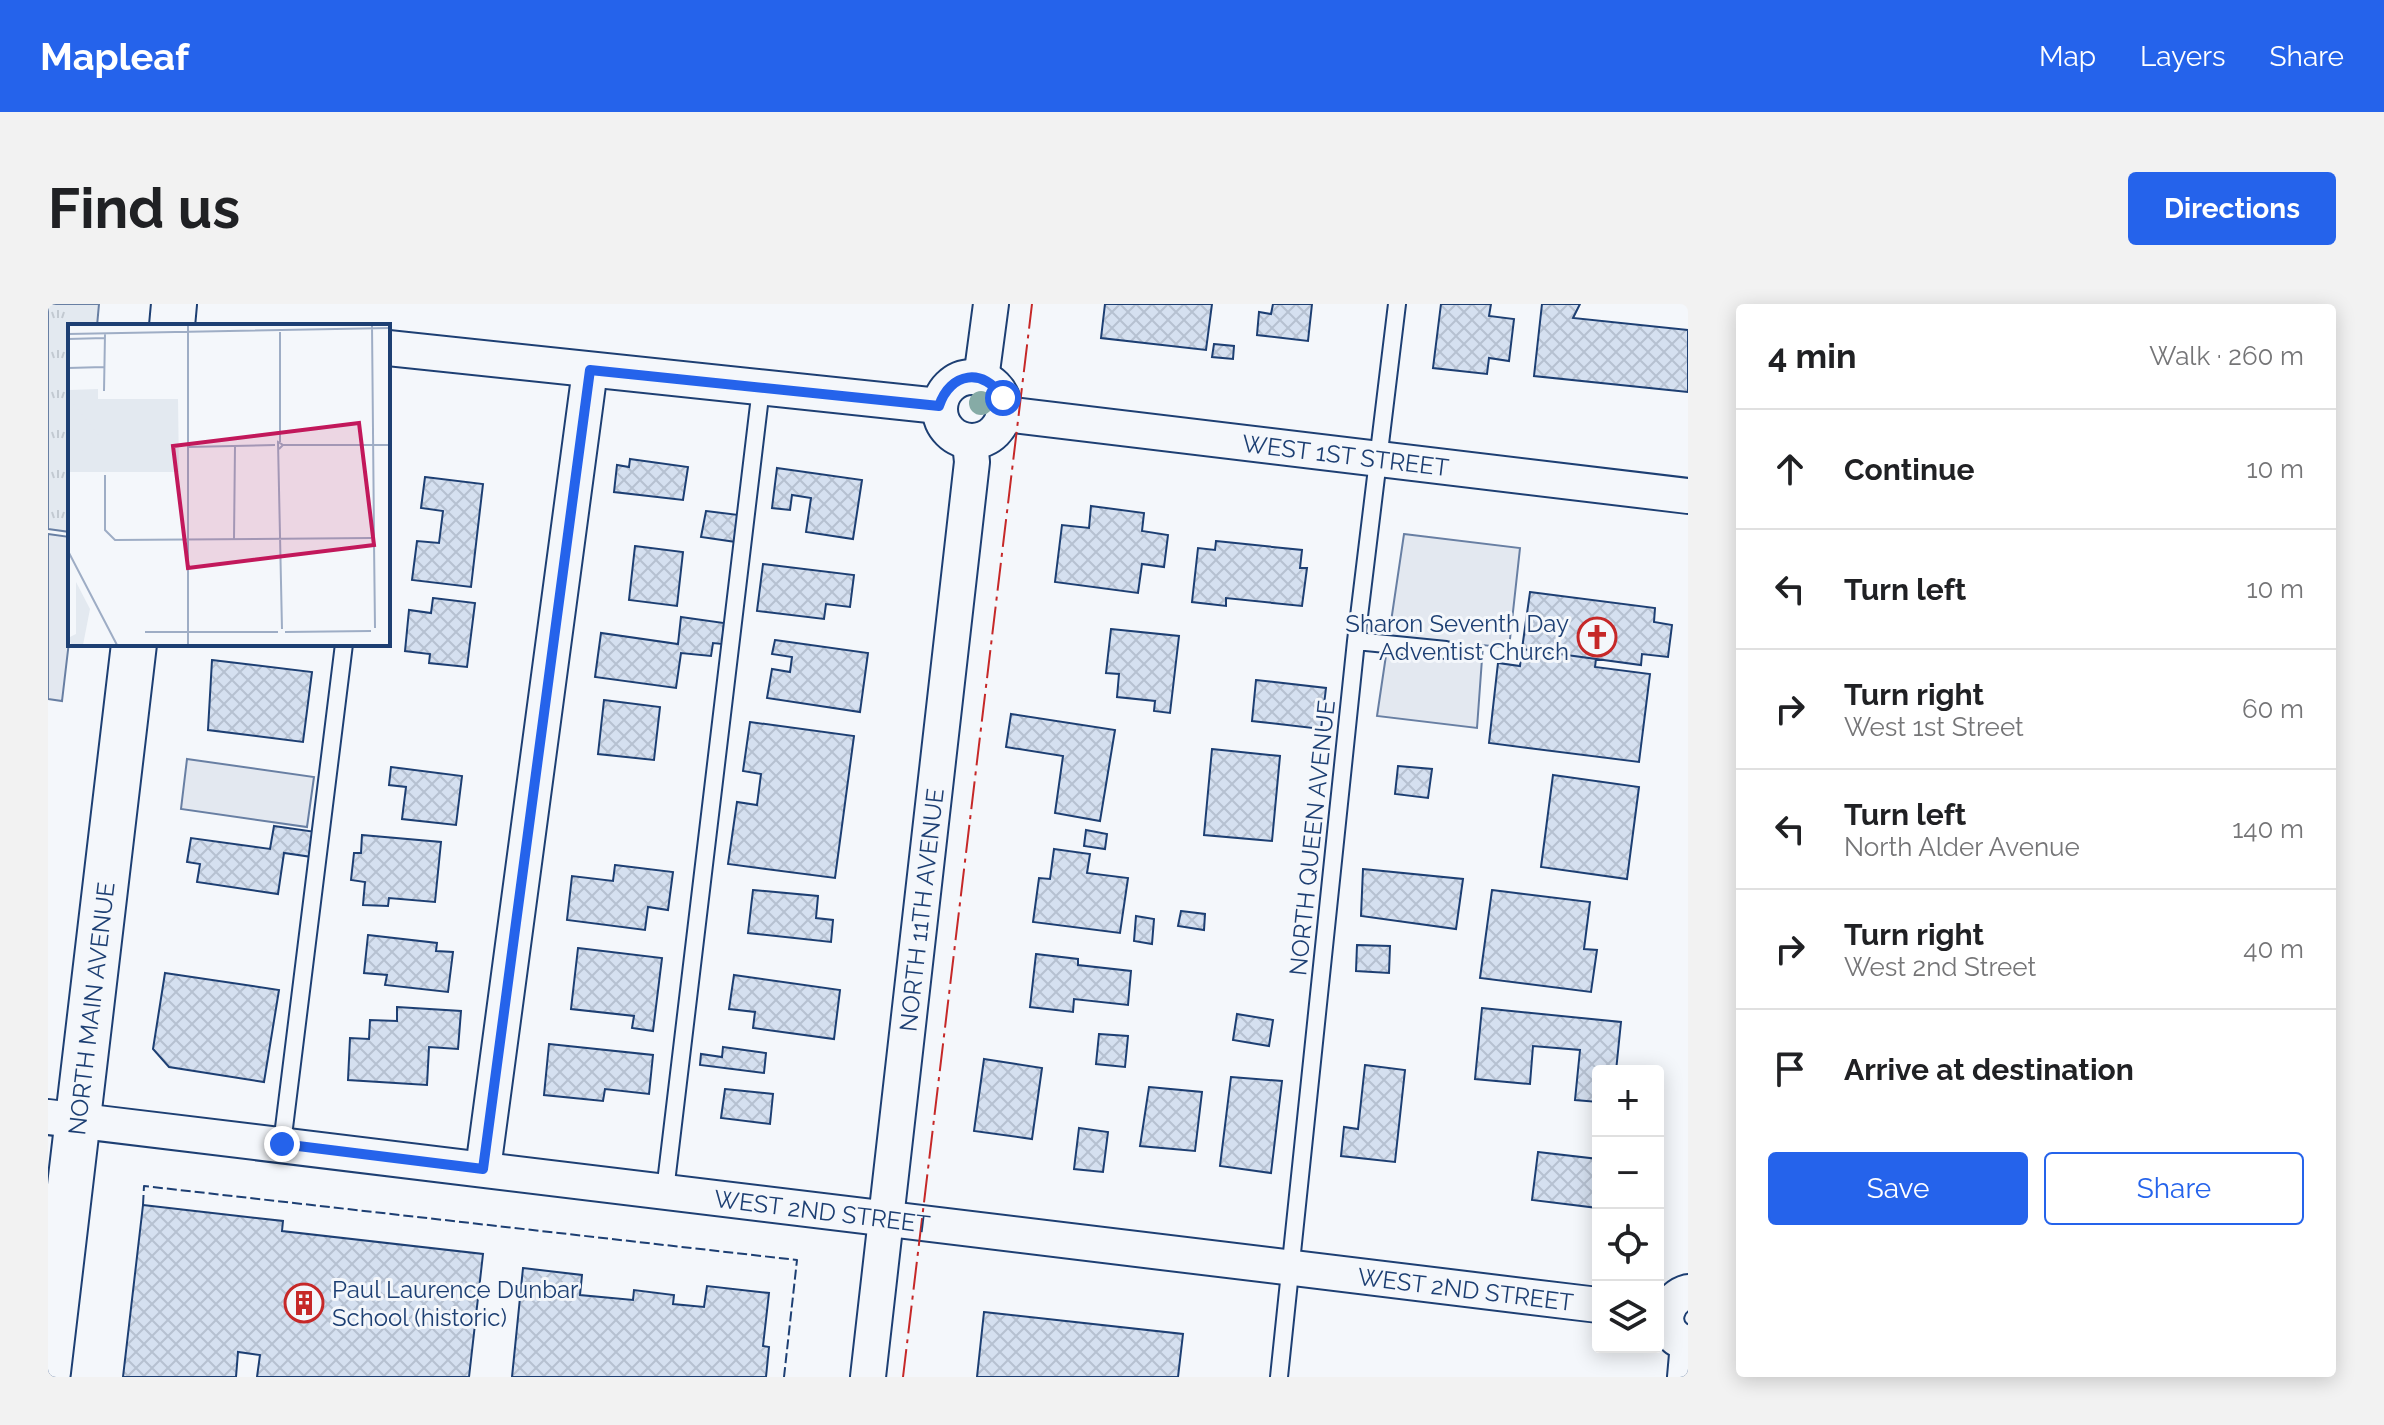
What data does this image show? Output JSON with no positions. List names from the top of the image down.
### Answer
{
  "streets": {
    "main road": ["NORTH MAIN AVENUE"],
    "street": ["WEST 1ST STREET", "NORTH 11TH AVENUE", "WEST 2ND STREET"],
    "lane": ["NORTH QUEEN AVENUE"]
  },
  "crossings": [
    ["WEST 1ST STREET", "NORTH QUEEN AVENUE"],
    ["WEST 1ST STREET", "NORTH 11TH AVENUE"],
    ["NORTH QUEEN AVENUE", "WEST 2ND STREET"],
    ["NORTH 11TH AVENUE", "WEST 2ND STREET"],
    ["NORTH MAIN AVENUE", "WEST 2ND STREET"]
  ],
  "places": {
    "church": ["Sharon Seventh Day Adventist Church"],
    "building": ["Paul Laurence Dunbar School (historic)"]
  },
  "page": {
    "header": "Mapleaf",
    "nav": ["Map", "Layers", "Share"],
    "buttons": [
      "Directions",
      ["Save", "Share"]
    ],
    "title": "Find us",
    "heading": ["4 min", "Walk · 260 m"],
    "list": [
      ["Continue", "10 m"],
      ["Turn left", "10 m"],
      ["Turn right", "West 1st Street", "60 m"],
      ["Turn left", "North Alder Avenue", "140 m"],
      ["Turn right", "West 2nd Street", "40 m"],
      "Arrive at destination"
    ],
    "map_buttons": ["+", "−"]
  }
}
